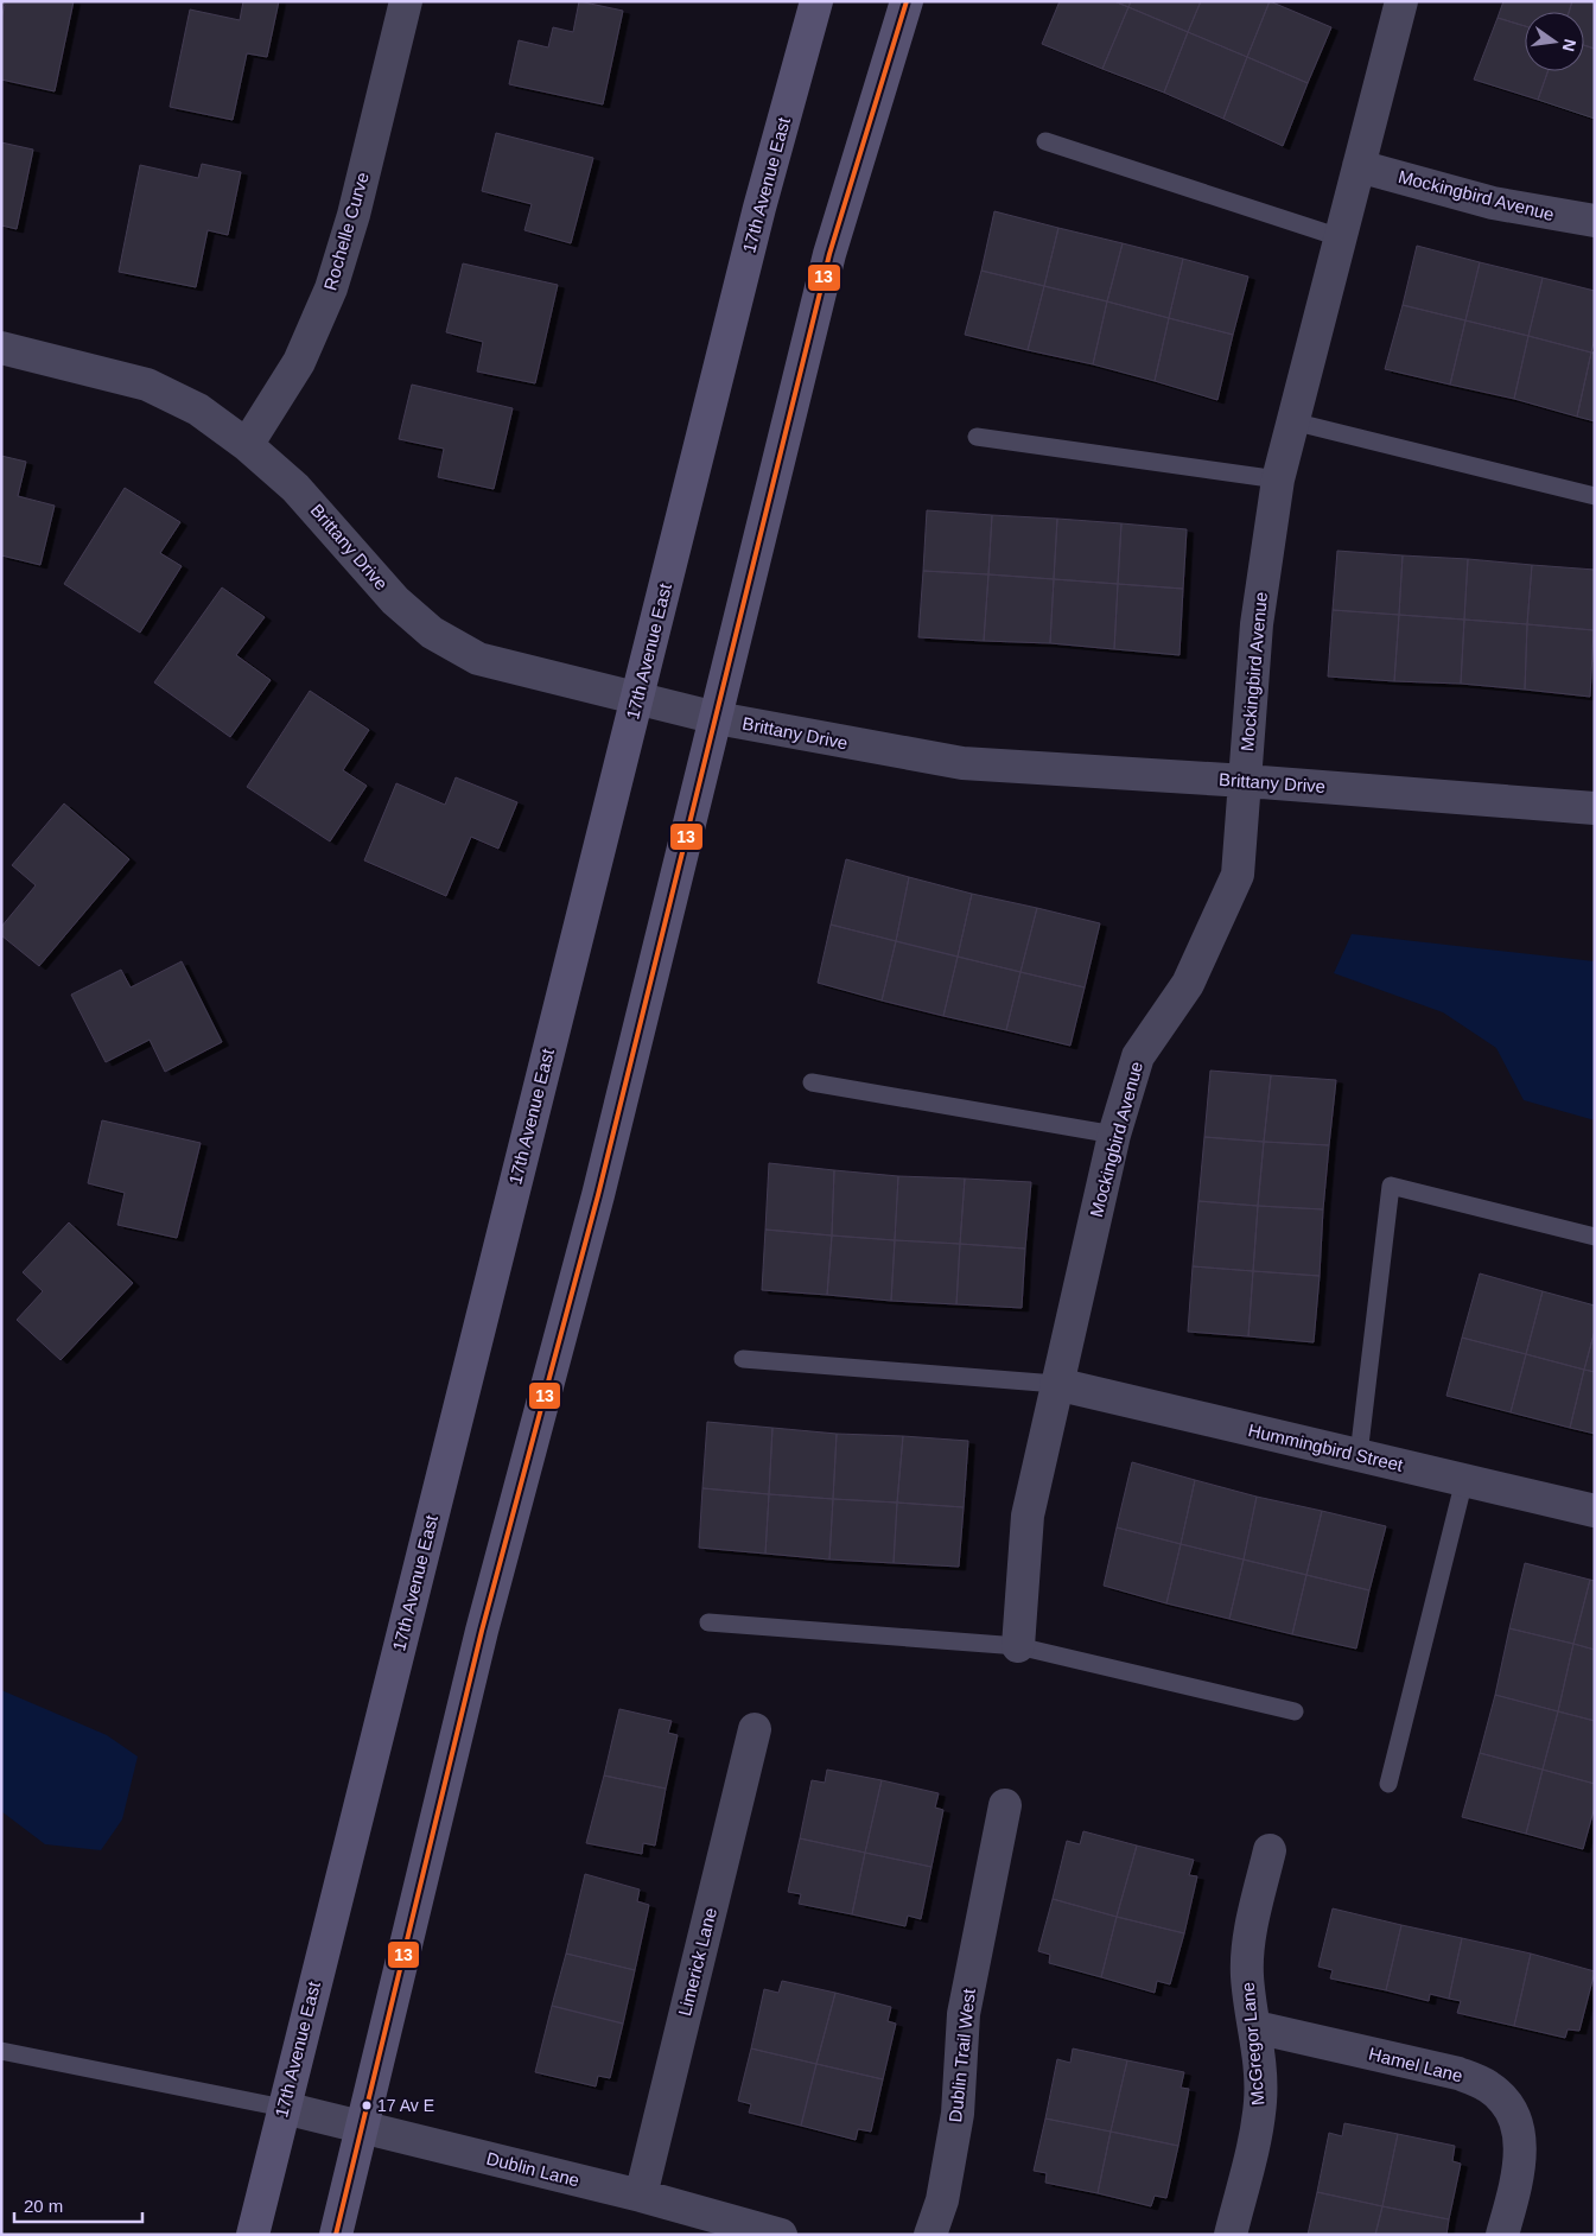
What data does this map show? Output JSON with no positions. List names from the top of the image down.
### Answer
{
  "streets": {
    "street": [
      "17th Avenue East",
      "Mockingbird Avenue",
      "Rochelle Curve",
      "Brittany Drive",
      "Hummingbird Street",
      "Limerick Lane",
      "McGregor Lane",
      "Dublin Trail West",
      "Hamel Lane",
      "Dublin Lane"
    ]
  },
  "crossings": [
    ["17th Avenue East", "Brittany Drive"],
    ["17th Avenue East", "Dublin Lane"],
    ["Mockingbird Avenue", "Brittany Drive"],
    ["Mockingbird Avenue", "Hummingbird Street"],
    ["Rochelle Curve", "Brittany Drive"],
    ["Limerick Lane", "Dublin Lane"],
    ["McGregor Lane", "Hamel Lane"]
  ],
  "places": ["17 Av E"],
  "lines": ["transit line 13"],
  "scale_bar": "20 m",
  "north": "right"
}
